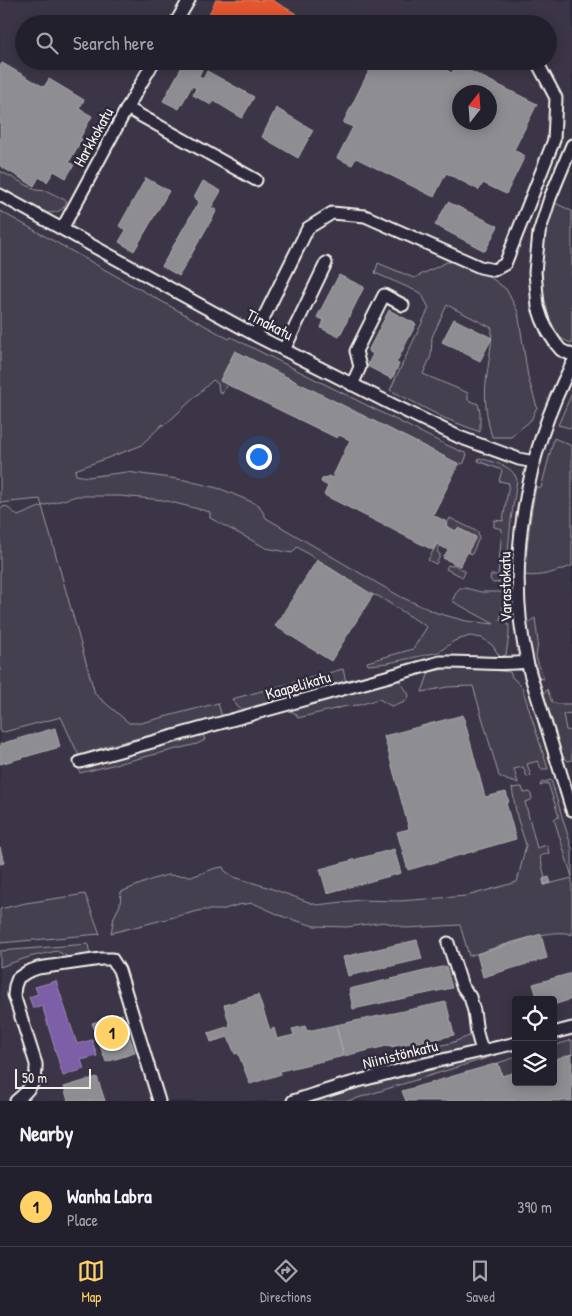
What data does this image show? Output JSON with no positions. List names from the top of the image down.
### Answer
{
  "streets": {
    "street": [
      "Harkkokatu",
      "Tinakatu",
      "Varastokatu",
      "Kaapelikatu",
      "Niinistönkatu"
    ]
  },
  "crossings": [
    ["Harkkokatu", "Tinakatu"],
    ["Tinakatu", "Varastokatu"],
    ["Varastokatu", "Kaapelikatu"]
  ],
  "scale_bar": "50 m",
  "north": "top",
  "page": {
    "search": "Search here",
    "pins": "1",
    "scale": "50 m",
    "heading": "Nearby",
    "list": [
      {
        "mark": "1",
        "name": "Wanha Labra",
        "note": "Place",
        "value": "390 m"
      }
    ],
    "nav": ["Map", "Directions", "Saved"]
  }
}
